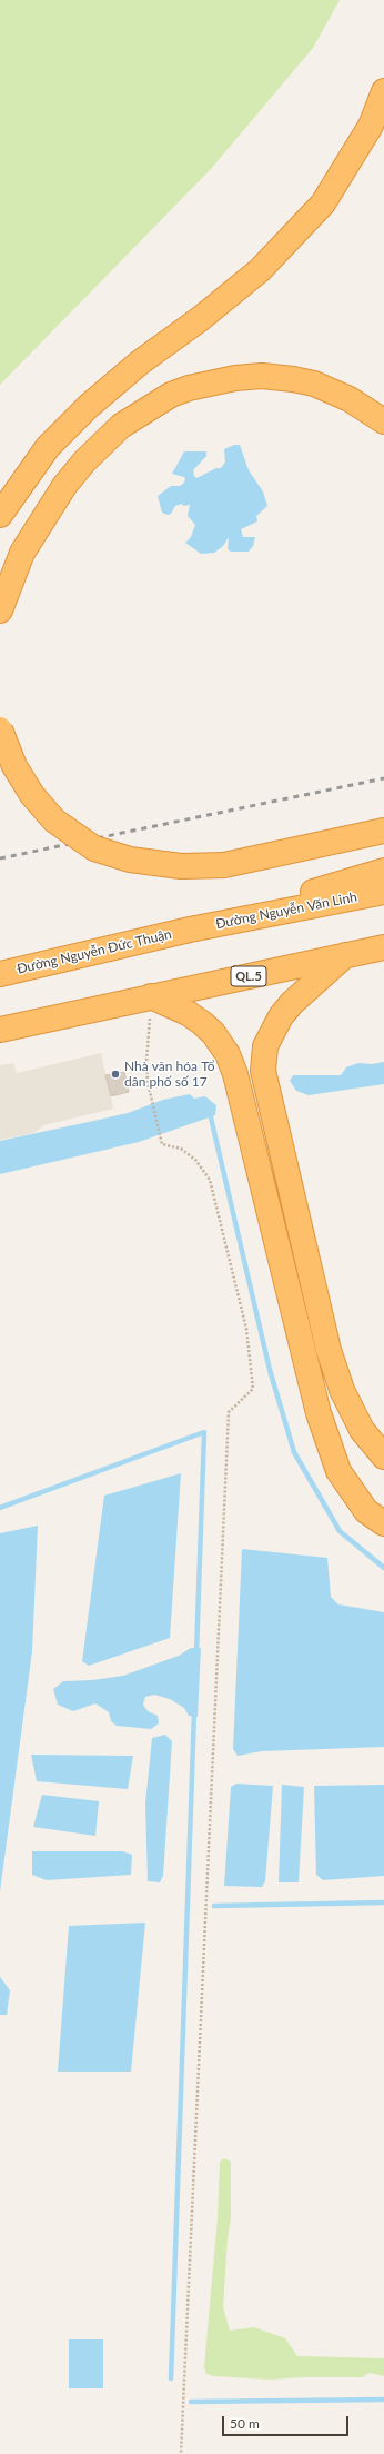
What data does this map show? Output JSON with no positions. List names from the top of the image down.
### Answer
{
  "streets": {
    "highway": ["Đường Nguyễn Văn Linh", "Đường Nguyễn Đức Thuận", "QL.5"]
  },
  "crossings": [
    ["Đường Nguyễn Văn Linh", "Đường Nguyễn Đức Thuận"]
  ],
  "places": ["Nhà văn hóa Tổ dân phố số 17"],
  "scale_bar": "50 m"
}
